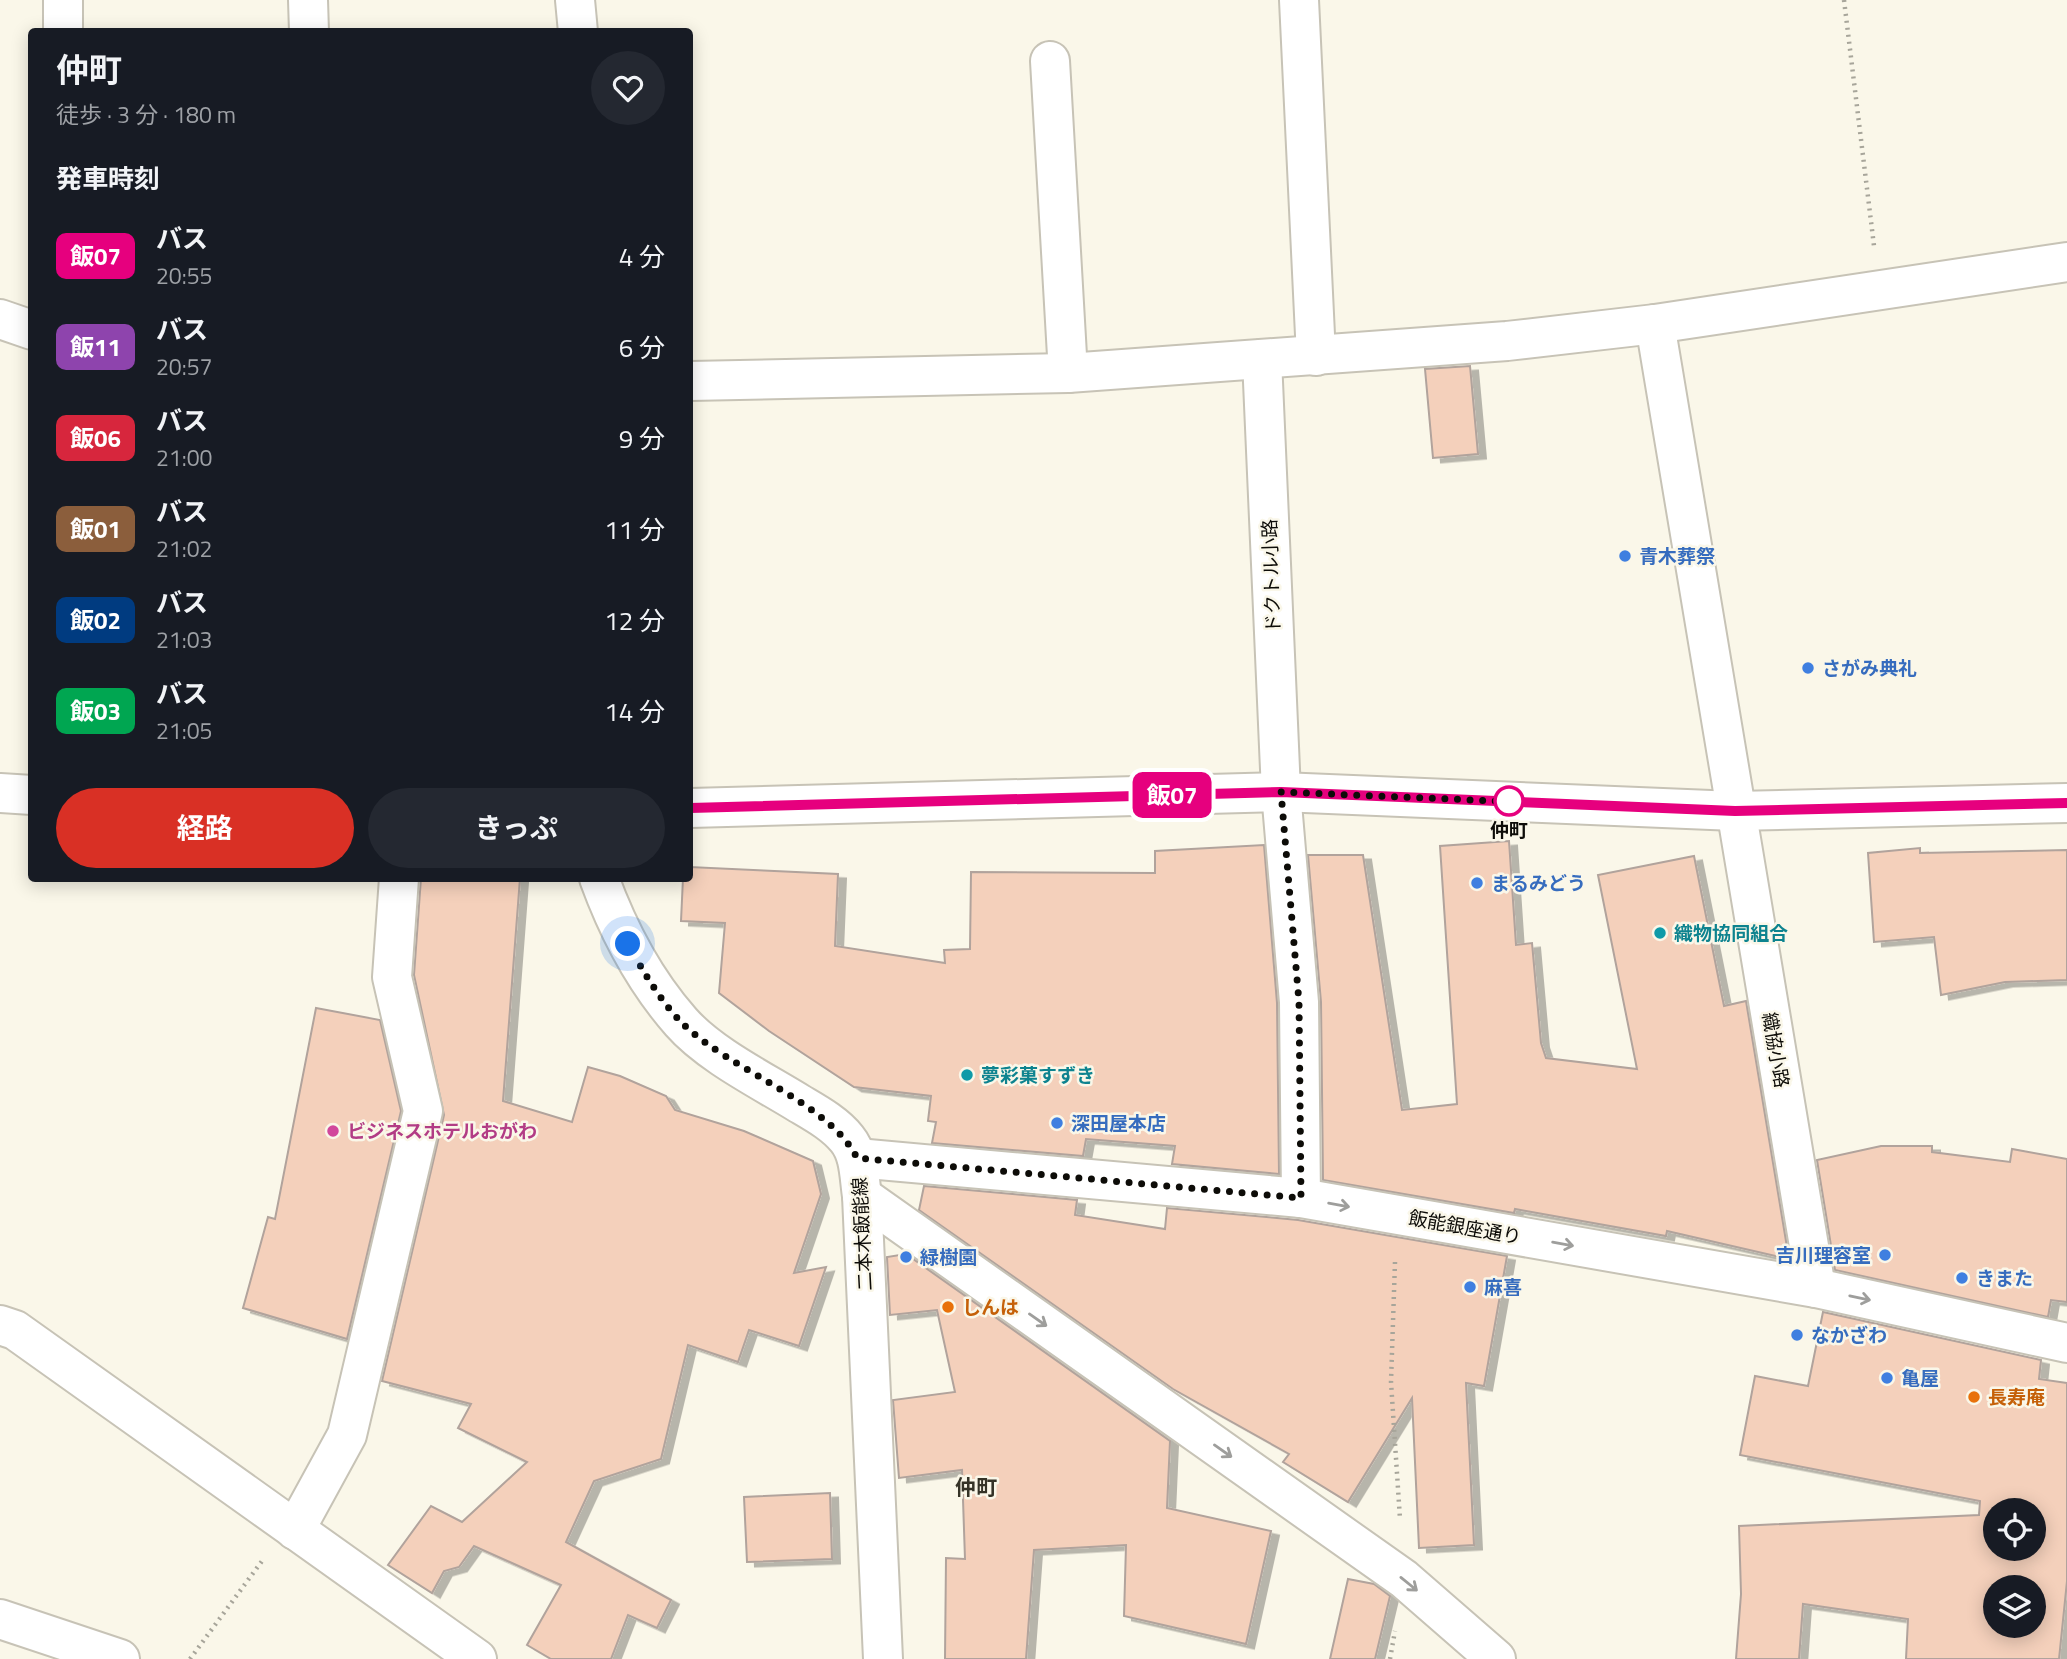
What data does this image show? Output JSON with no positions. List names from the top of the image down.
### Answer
{
  "streets": {
    "street": [
      "ドクトル小路",
      "織協小路",
      "飯能銀座通り",
      "二本木飯能線"
    ]
  },
  "crossings": [
    ["ドクトル小路", "飯能銀座通り"],
    ["織協小路", "飯能銀座通り"],
    ["飯能銀座通り", "二本木飯能線"]
  ],
  "one_way": ["飯能銀座通り"],
  "districts": ["仲町"],
  "places": [
    "青木葬祭",
    "さがみ典礼",
    "仲町",
    "まるみどう",
    "織物協同組合",
    "夢彩菓すずき",
    "深田屋本店",
    "ビジネスホテルおがわ",
    "吉川理容室",
    "緑樹園",
    "きまた",
    "麻喜",
    "しんは",
    "なかざわ",
    "亀屋",
    "長寿庵"
  ],
  "lines": ["bus line 飯07"],
  "page": {
    "on_map": "飯07",
    "heading": [
      ["仲町", "徒歩 · 3 分 · 180 m"],
      "発車時刻"
    ],
    "list": [
      {
        "mark": "飯07",
        "name": "バス",
        "note": "20:55",
        "value": "4 分"
      },
      {
        "mark": "飯11",
        "name": "バス",
        "note": "20:57",
        "value": "6 分"
      },
      {
        "mark": "飯06",
        "name": "バス",
        "note": "21:00",
        "value": "9 分"
      },
      {
        "mark": "飯01",
        "name": "バス",
        "note": "21:02",
        "value": "11 分"
      },
      {
        "mark": "飯02",
        "name": "バス",
        "note": "21:03",
        "value": "12 分"
      },
      {
        "mark": "飯03",
        "name": "バス",
        "note": "21:05",
        "value": "14 分"
      }
    ],
    "buttons": ["経路", "きっぷ"]
  }
}
